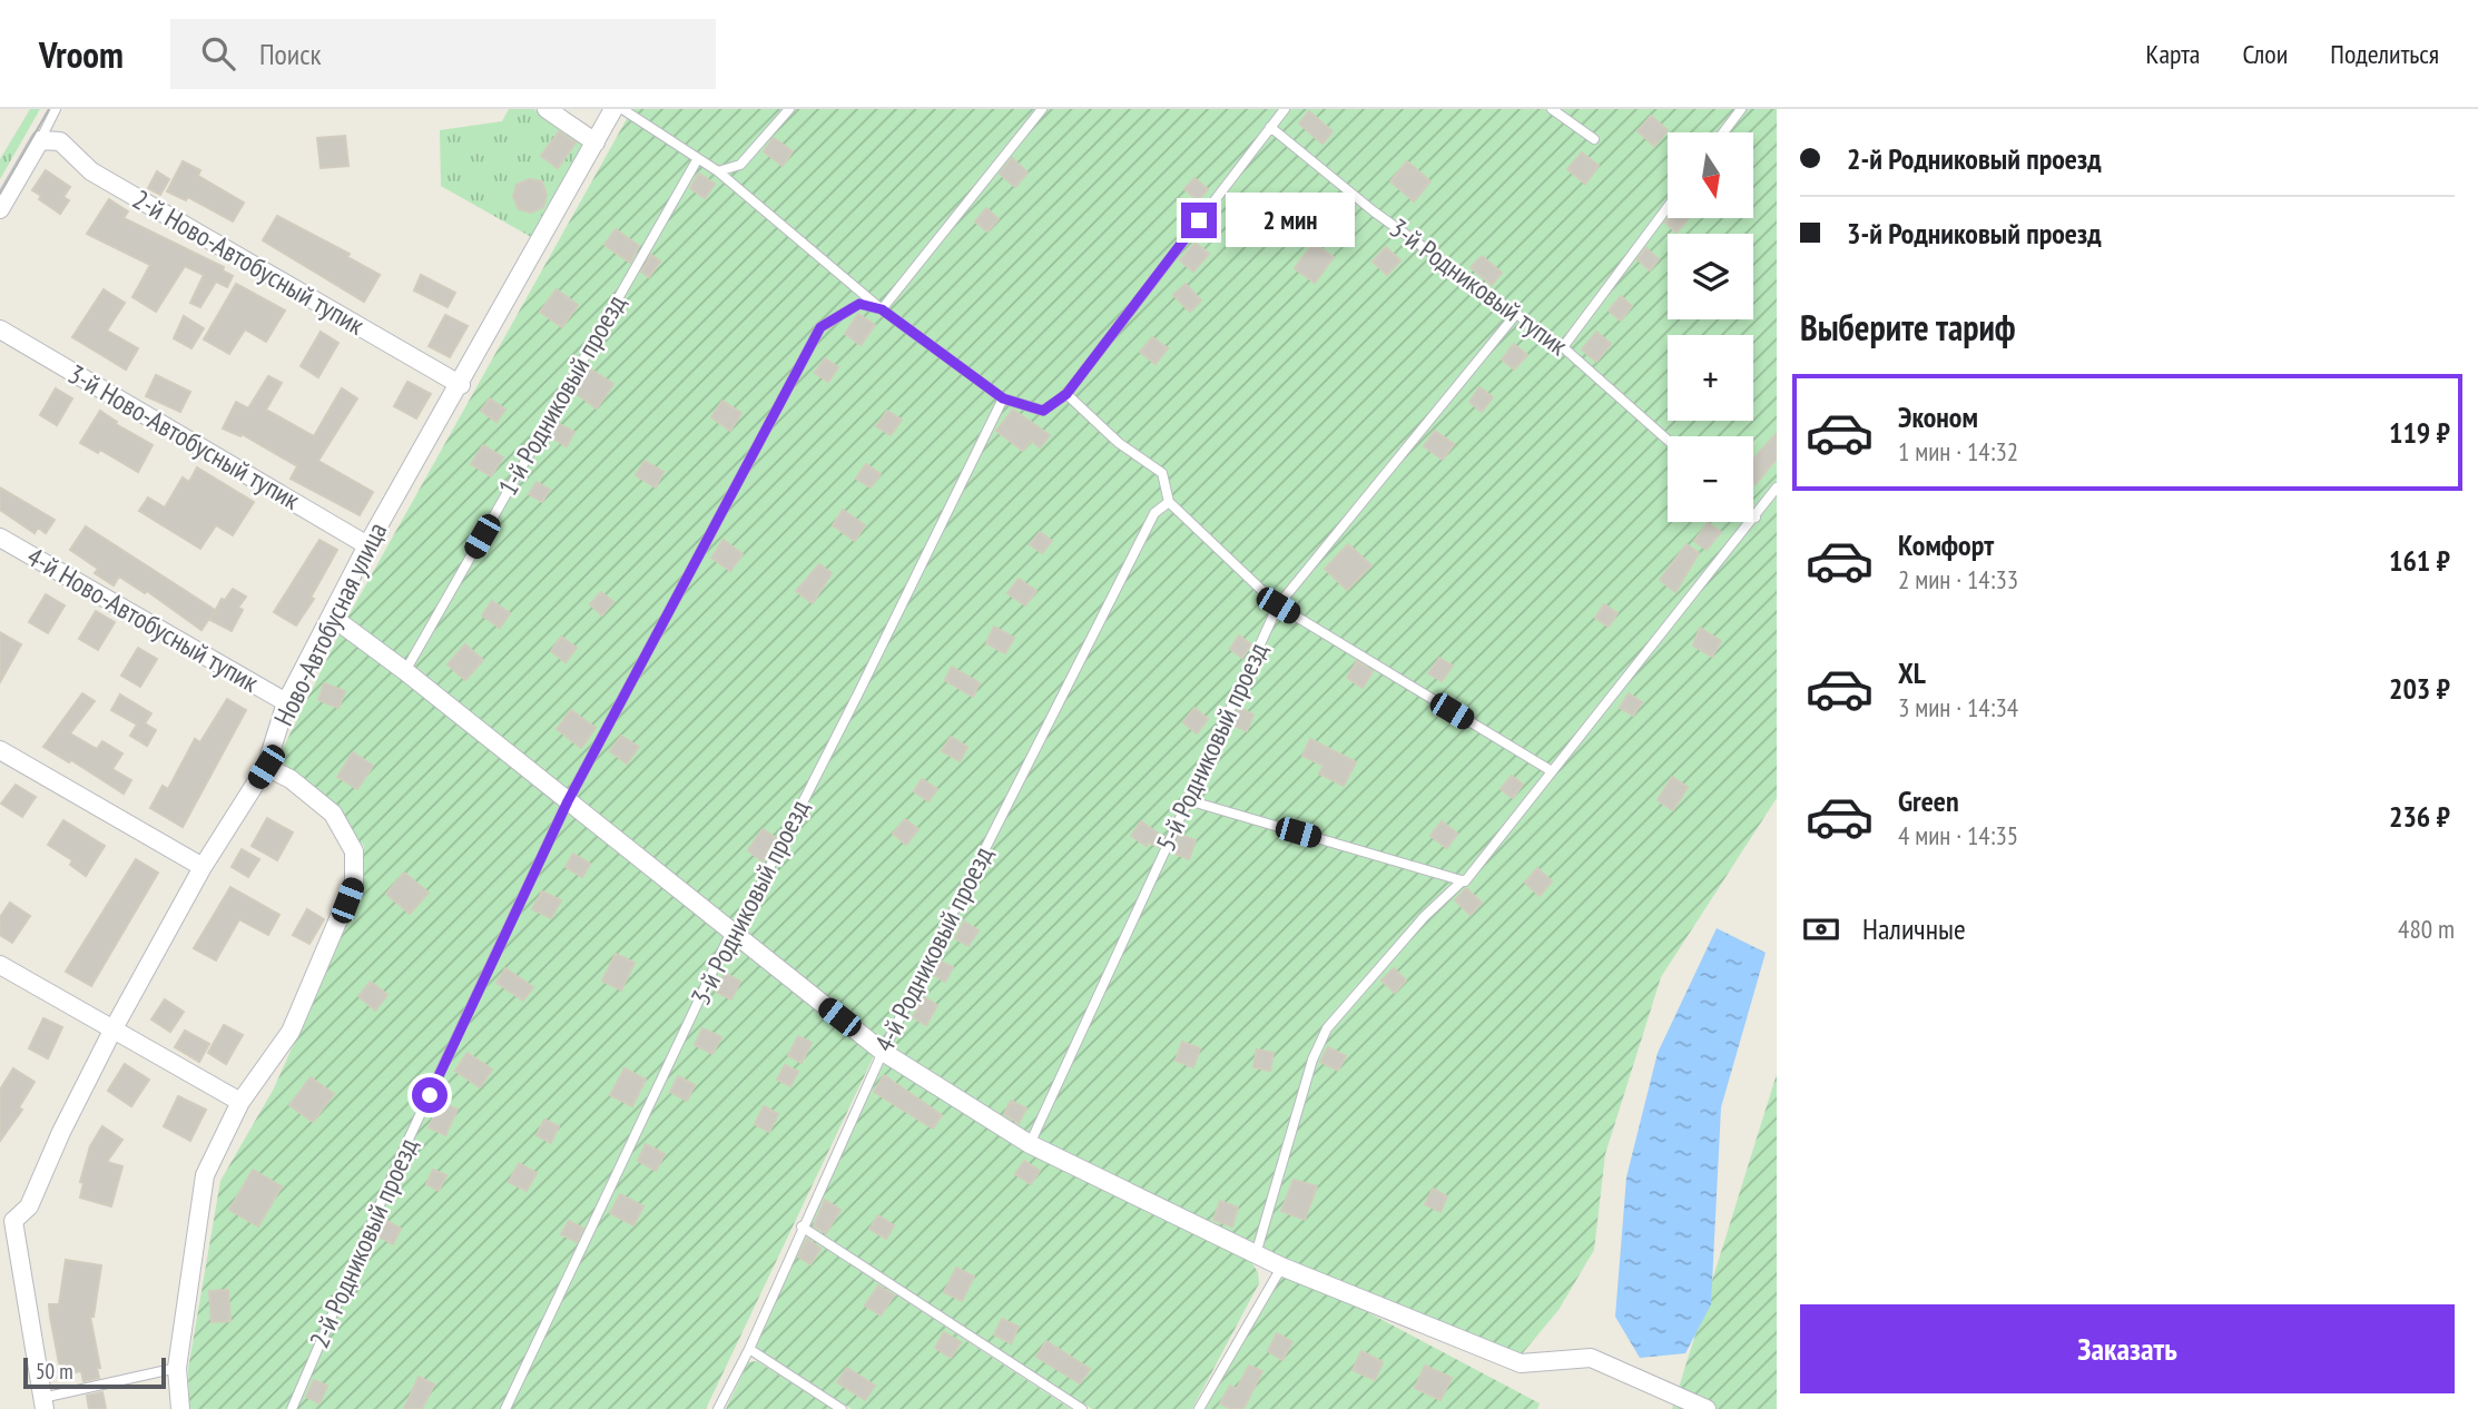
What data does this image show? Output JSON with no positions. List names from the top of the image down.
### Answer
{
  "streets": {
    "street": [
      "2-й Ново-Автобусный тупик",
      "3-й Ново-Автобусный тупик",
      "4-й Ново-Автобусный тупик",
      "Ново-Автобусная улица"
    ],
    "lane": [
      "3-й Родниковый тупик",
      "1-й Родниковый проезд",
      "5-й Родниковый проезд",
      "3-й Родниковый проезд",
      "4-й Родниковый проезд",
      "2-й Родниковый проезд"
    ]
  },
  "crossings": [
    ["2-й Ново-Автобусный тупик", "Ново-Автобусная улица"],
    ["3-й Родниковый тупик", "5-й Родниковый проезд"],
    ["3-й Ново-Автобусный тупик", "Ново-Автобусная улица"],
    ["4-й Ново-Автобусный тупик", "Ново-Автобусная улица"]
  ],
  "scale_bar": "50 m",
  "north": "bottom",
  "page": {
    "header": "Vroom",
    "search": "Поиск",
    "nav": ["Карта", "Слои", "Поделиться"],
    "banner": ["2-й Родниковый проезд", "3-й Родниковый проезд"],
    "map_buttons": ["+", "−"],
    "bubble": "2 мин",
    "heading": "Выберите тариф",
    "list": [
      {
        "name": "Эконом",
        "note": "1 мин · 14:32",
        "value": "119 ₽"
      },
      {
        "name": "Комфорт",
        "note": "2 мин · 14:33",
        "value": "161 ₽"
      },
      {
        "name": "XL",
        "note": "3 мин · 14:34",
        "value": "203 ₽"
      },
      {
        "name": "Green",
        "note": "4 мин · 14:35",
        "value": "236 ₽"
      }
    ],
    "pay": ["Наличные", "480 m"],
    "buttons": "Заказать",
    "scale": "50 m"
  }
}
